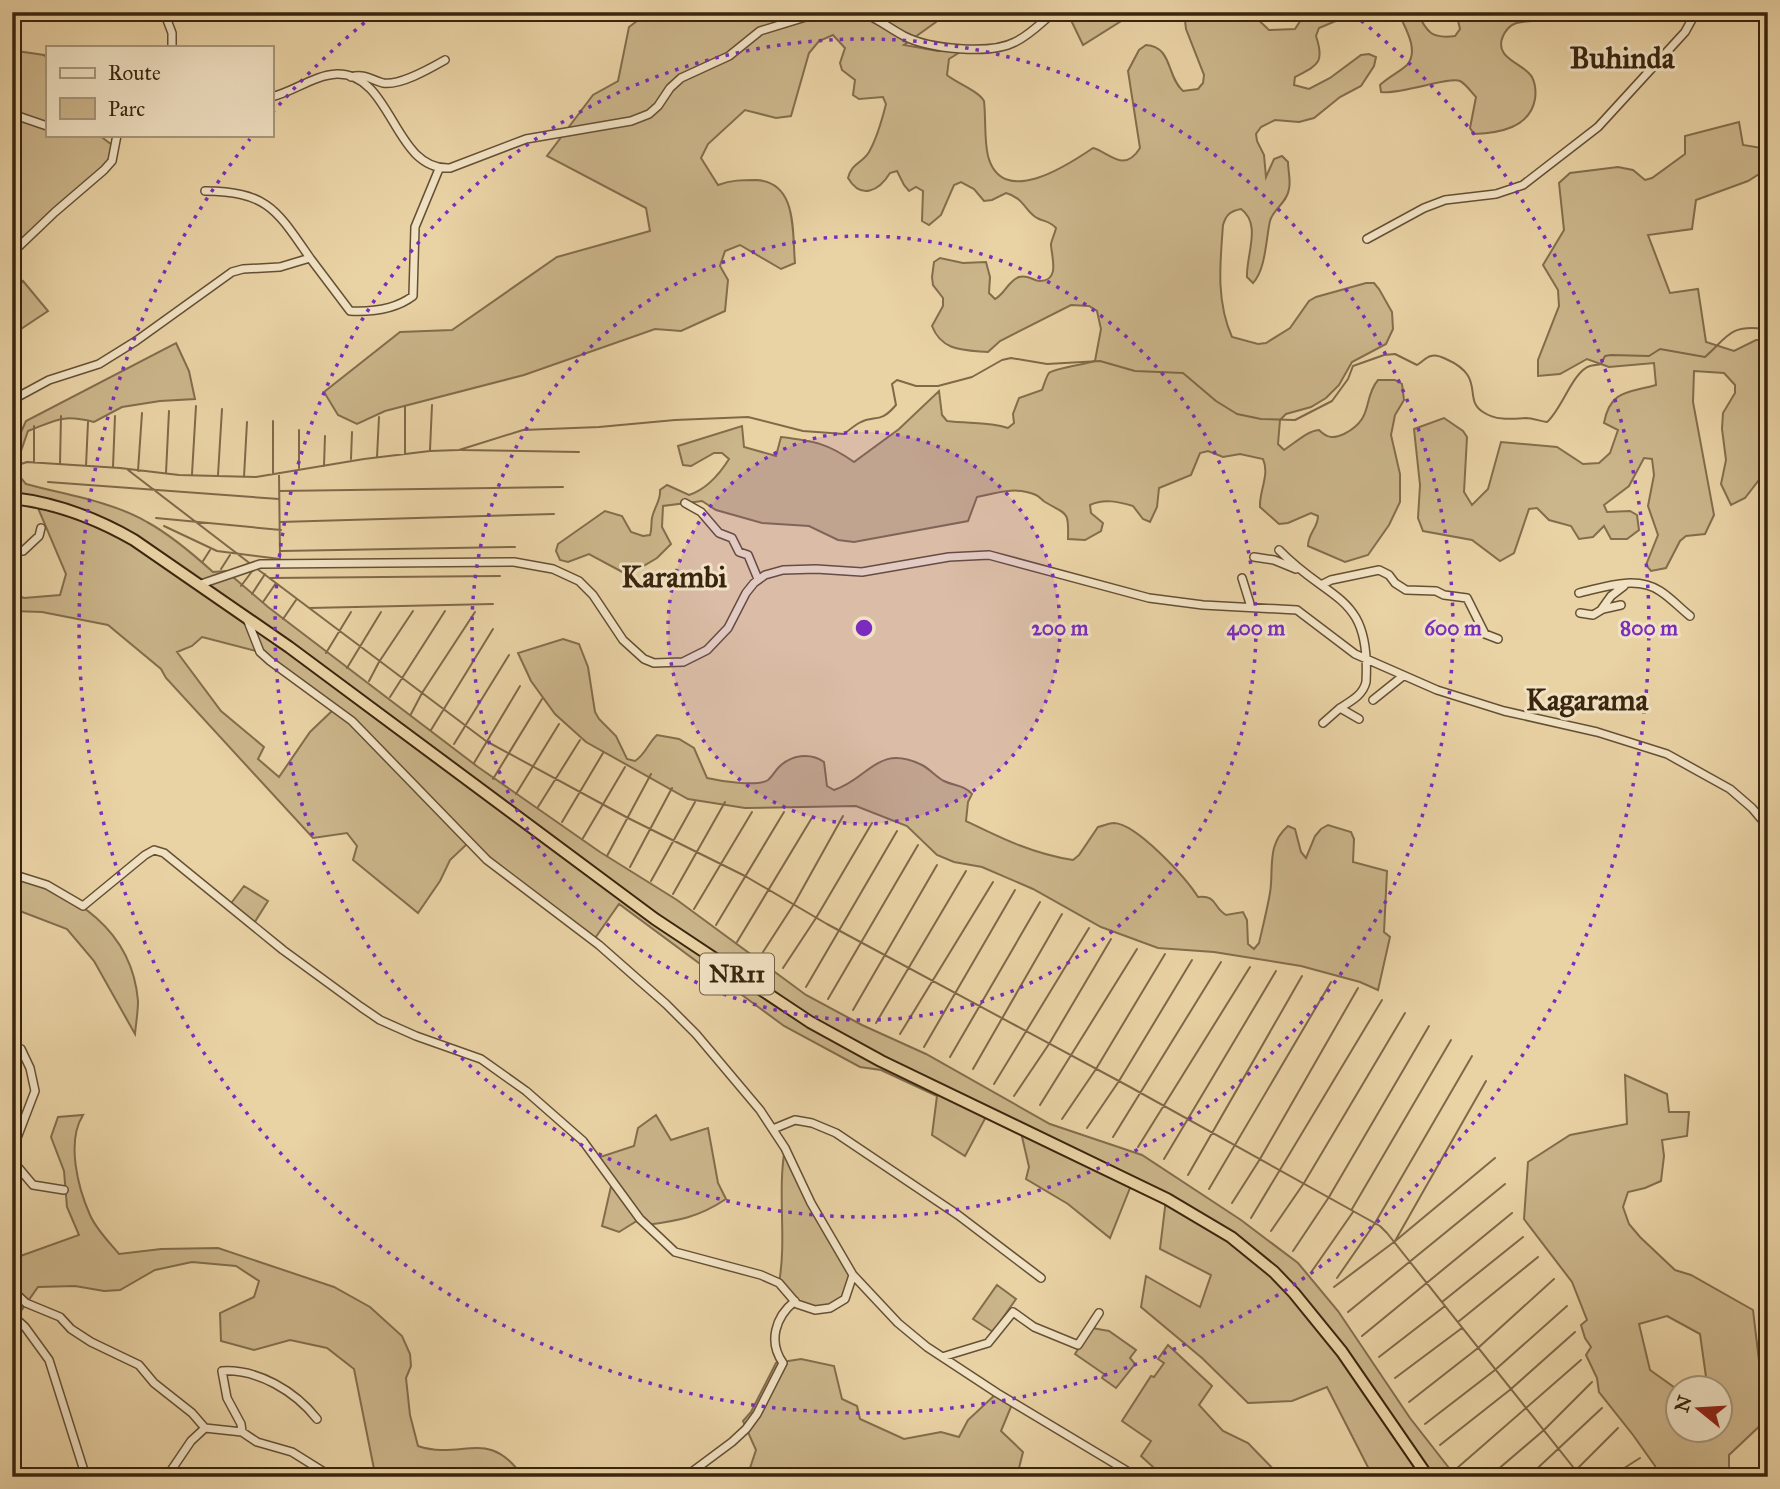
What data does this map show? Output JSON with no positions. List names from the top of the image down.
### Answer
{
  "streets": {
    "highway": ["NR11"]
  },
  "districts": ["Buhinda", "Karambi", "Kagarama"],
  "legend": ["Route", "Parc"],
  "north": "left",
  "rings": [
    "200 m",
    "400 m",
    "600 m",
    "800 m"
  ]
}
